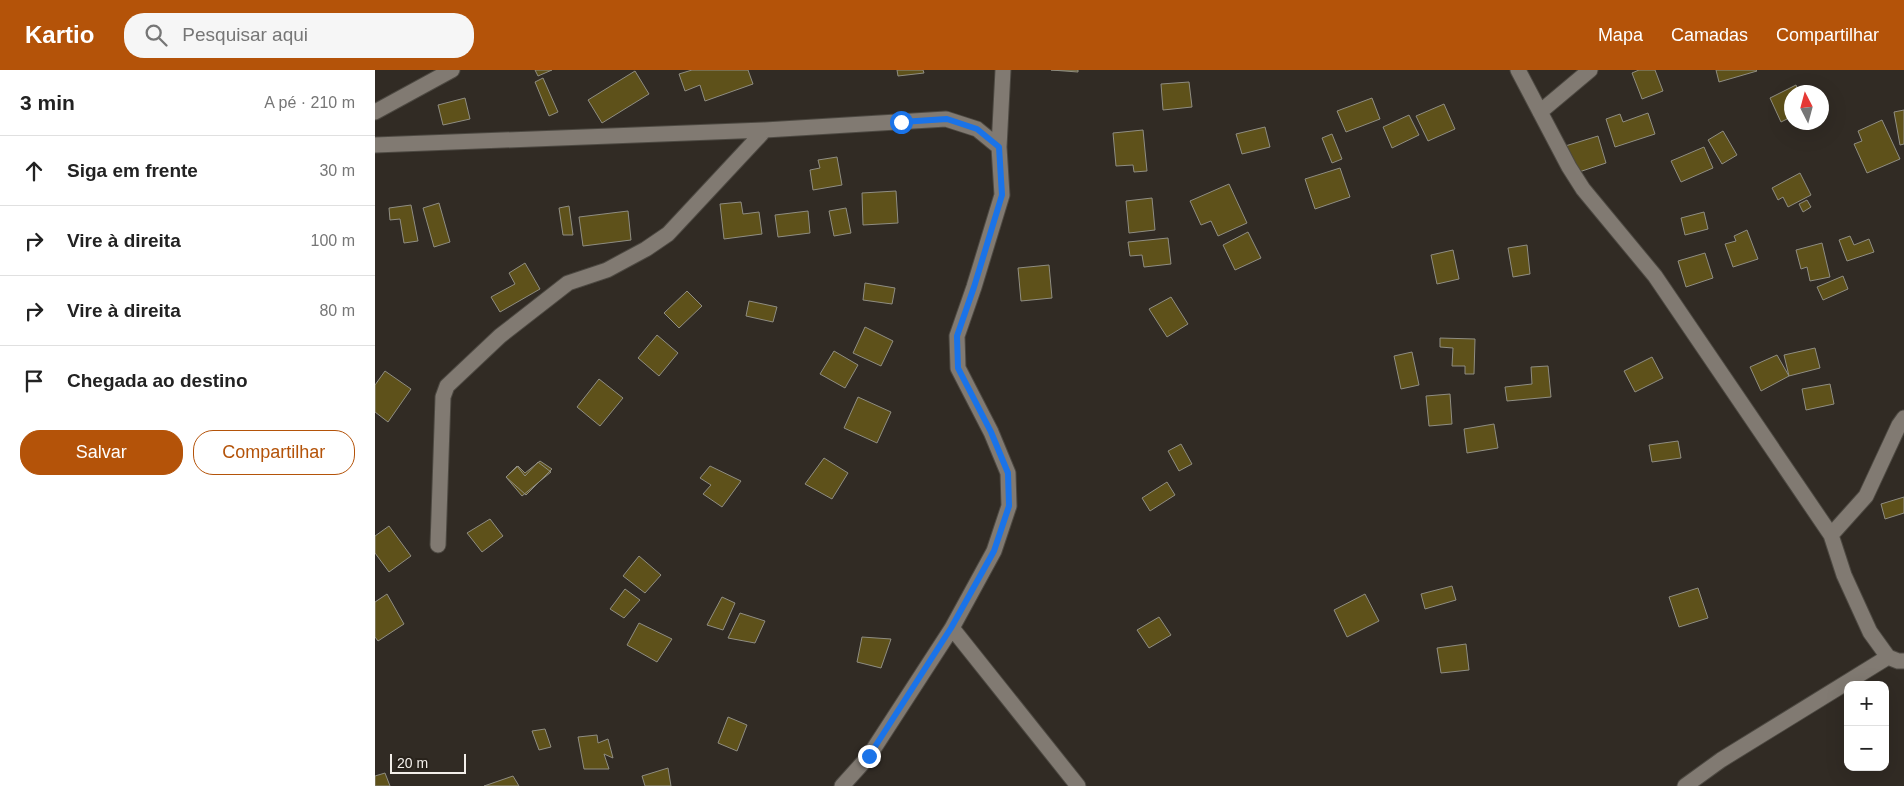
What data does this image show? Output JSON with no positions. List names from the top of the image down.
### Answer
{
  "scale_bar": "20 m",
  "north": "top",
  "page": {
    "header": "Kartio",
    "search": "Pesquisar aqui",
    "nav": ["Mapa", "Camadas", "Compartilhar"],
    "heading": ["3 min", "A pé · 210 m"],
    "list": [
      ["Siga em frente", "30 m"],
      ["Vire à direita", "100 m"],
      ["Vire à direita", "80 m"],
      "Chegada ao destino"
    ],
    "buttons": ["Salvar", "Compartilhar"],
    "map_buttons": ["+", "−"],
    "scale": "20 m"
  }
}
